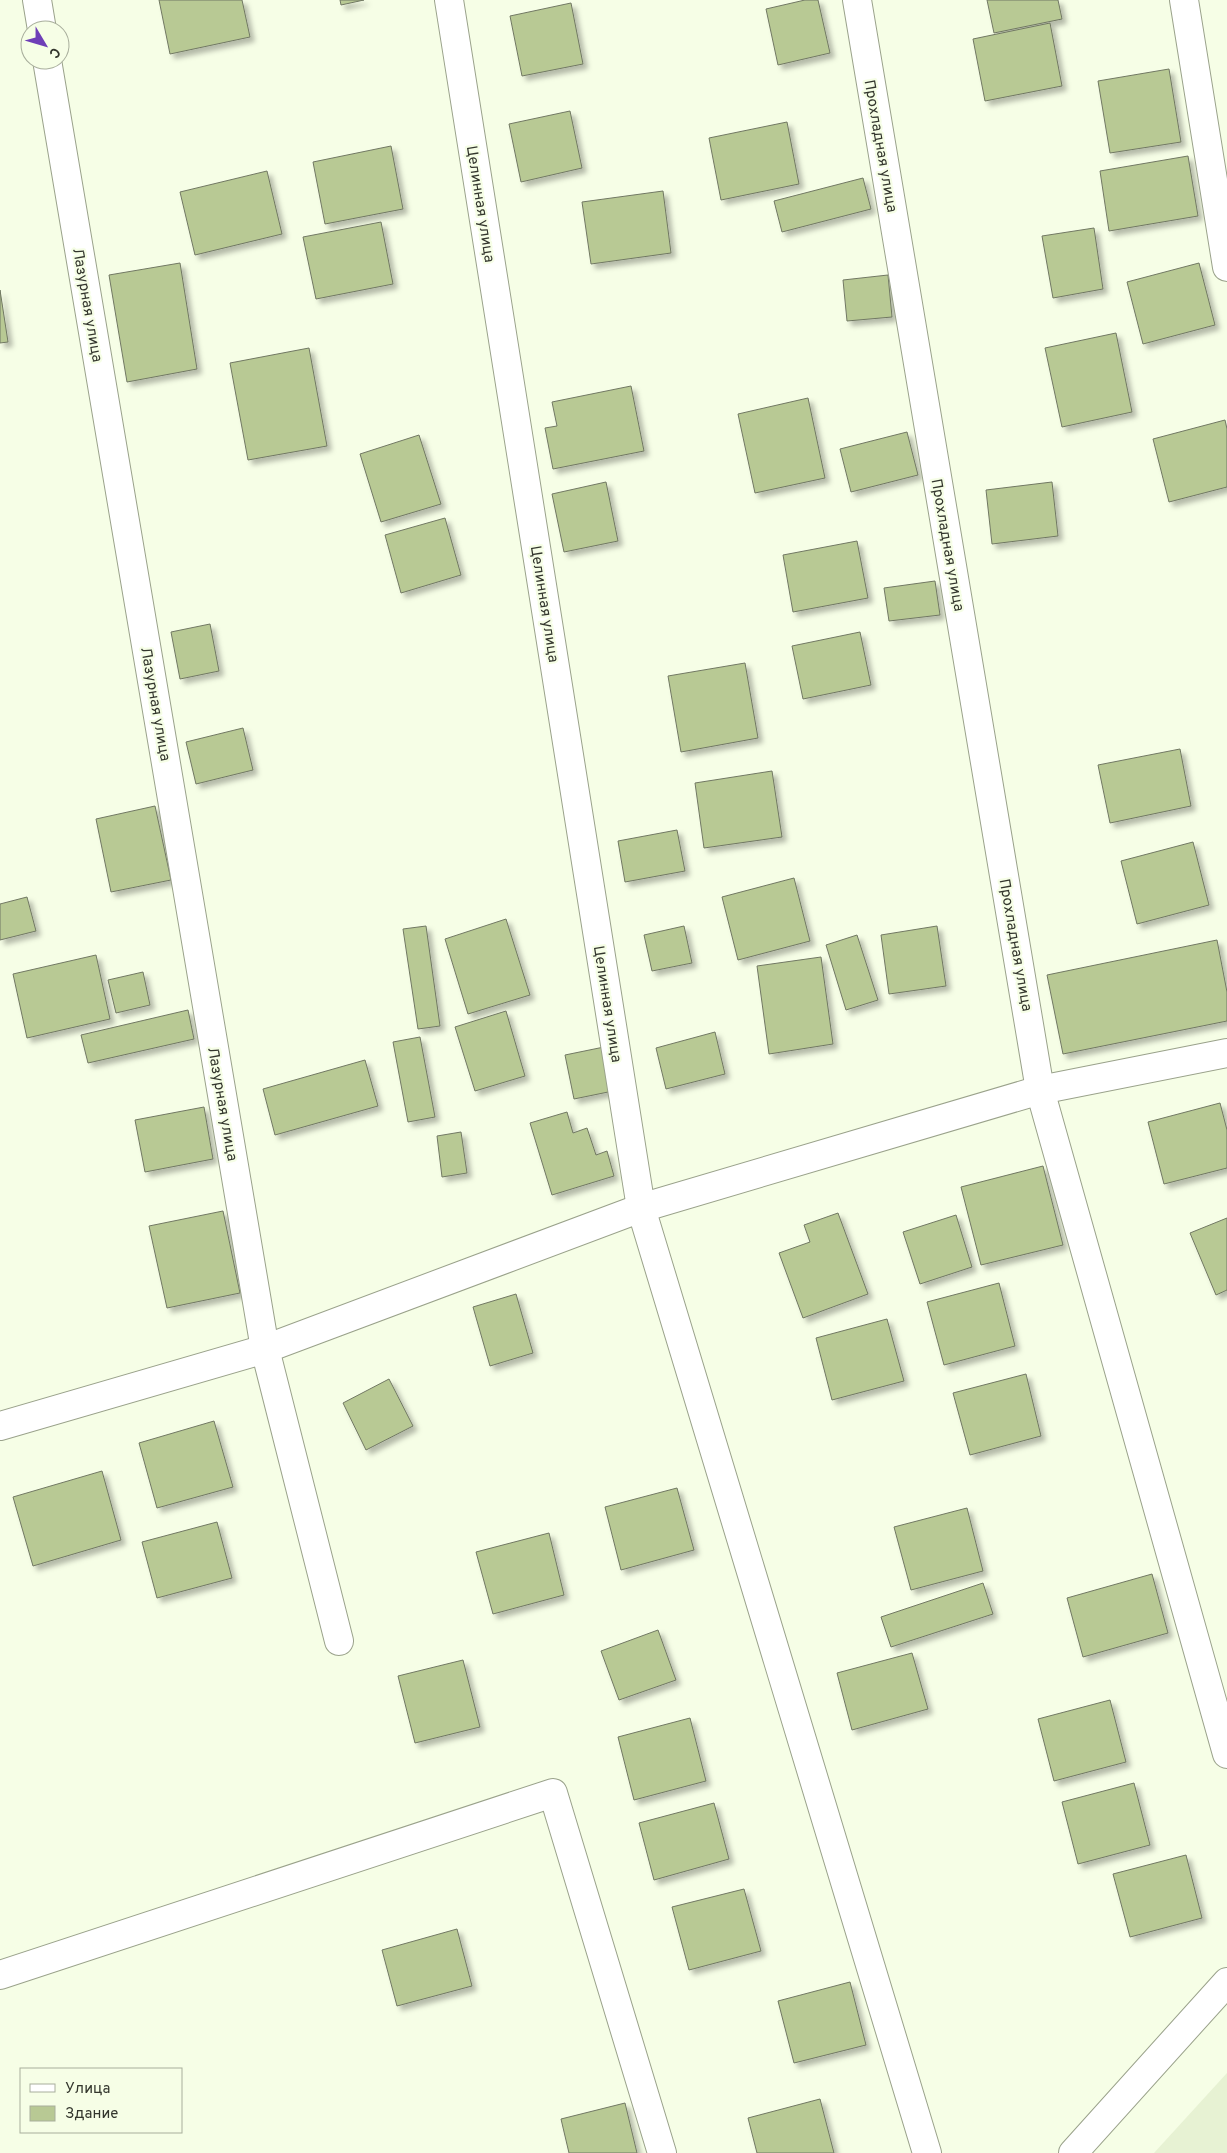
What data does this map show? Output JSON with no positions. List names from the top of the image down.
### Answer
{
  "streets": {
    "street": ["Прохладная улица", "Целинная улица", "Лазурная улица"]
  },
  "legend": ["Улица", "Здание"],
  "north": "bottom right"
}
